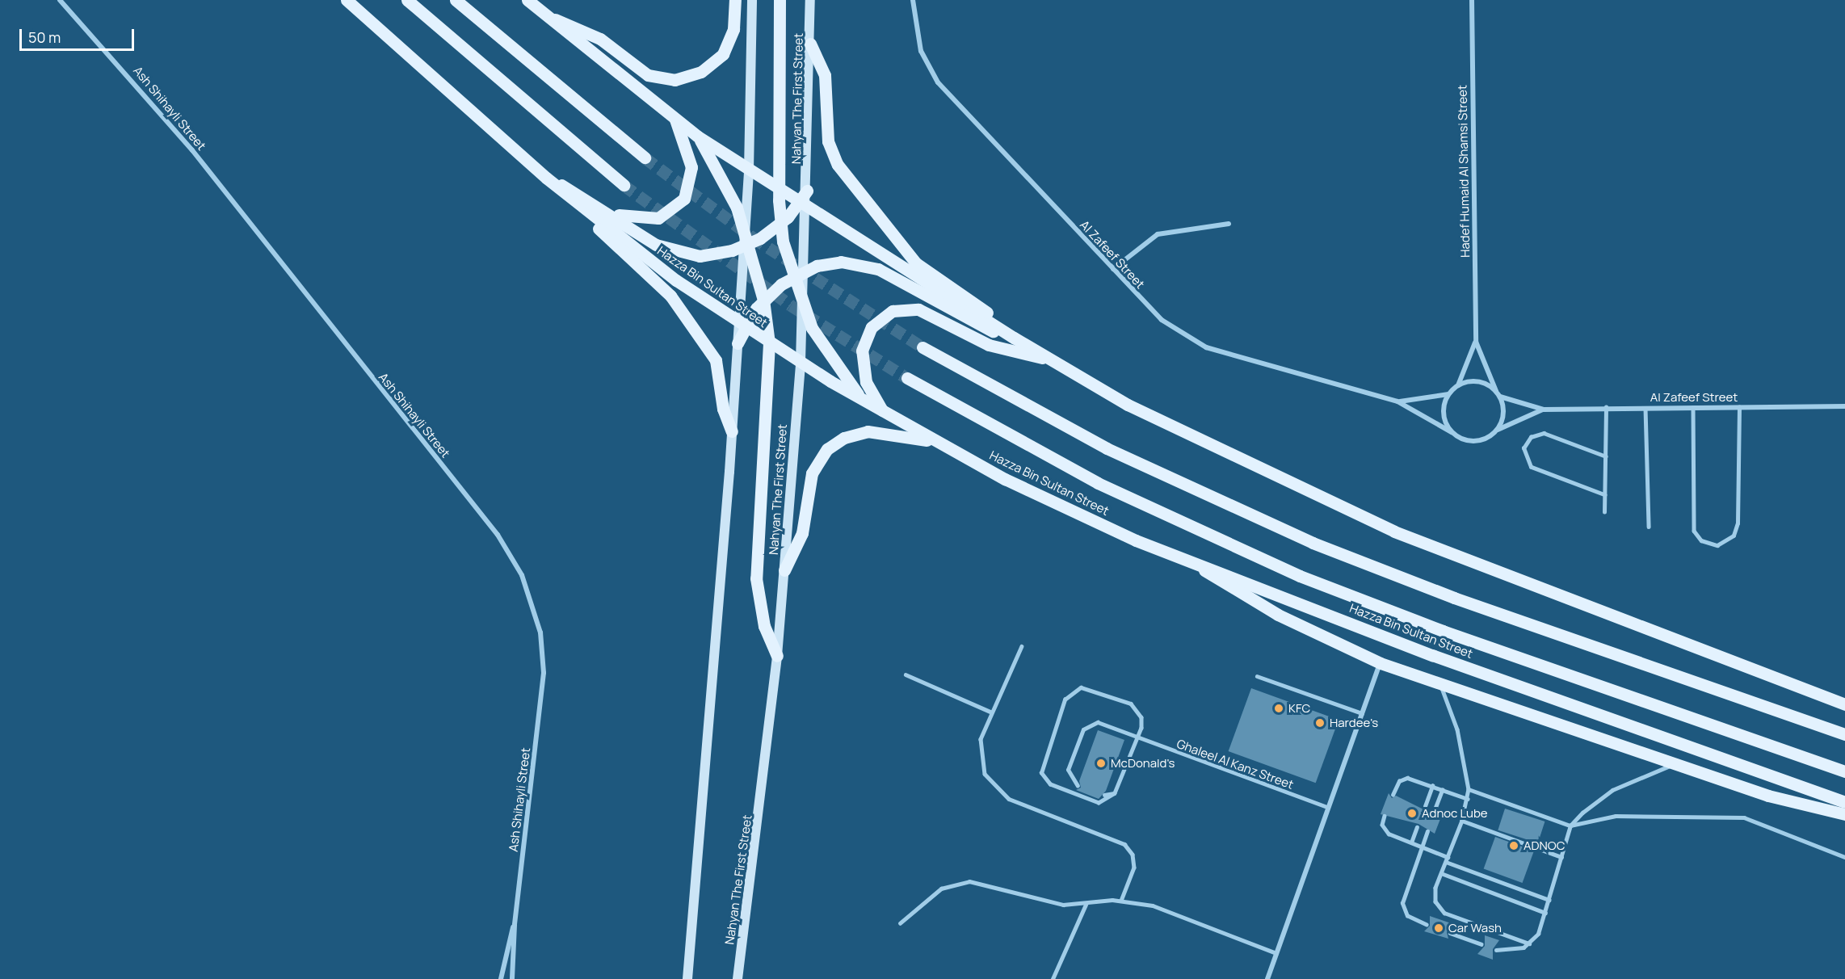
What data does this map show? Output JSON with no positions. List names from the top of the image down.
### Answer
{
  "streets": {
    "main road": ["Nahyan The First Street", "Hazza Bin Sultan Street"],
    "street": ["Ash Shihayli Street", "Hadef Humaid Al Shamsi Street", "Al Zafeef Street"],
    "lane": ["Ghaleel Al Kanz Street"]
  },
  "crossings": [
    ["Nahyan The First Street", "Hazza Bin Sultan Street"],
    ["Hadef Humaid Al Shamsi Street", "Al Zafeef Street"]
  ],
  "places": [
    "KFC",
    "Hardee's",
    "McDonald's",
    "Adnoc Lube",
    "ADNOC",
    "Car Wash"
  ],
  "scale_bar": "50 m"
}
